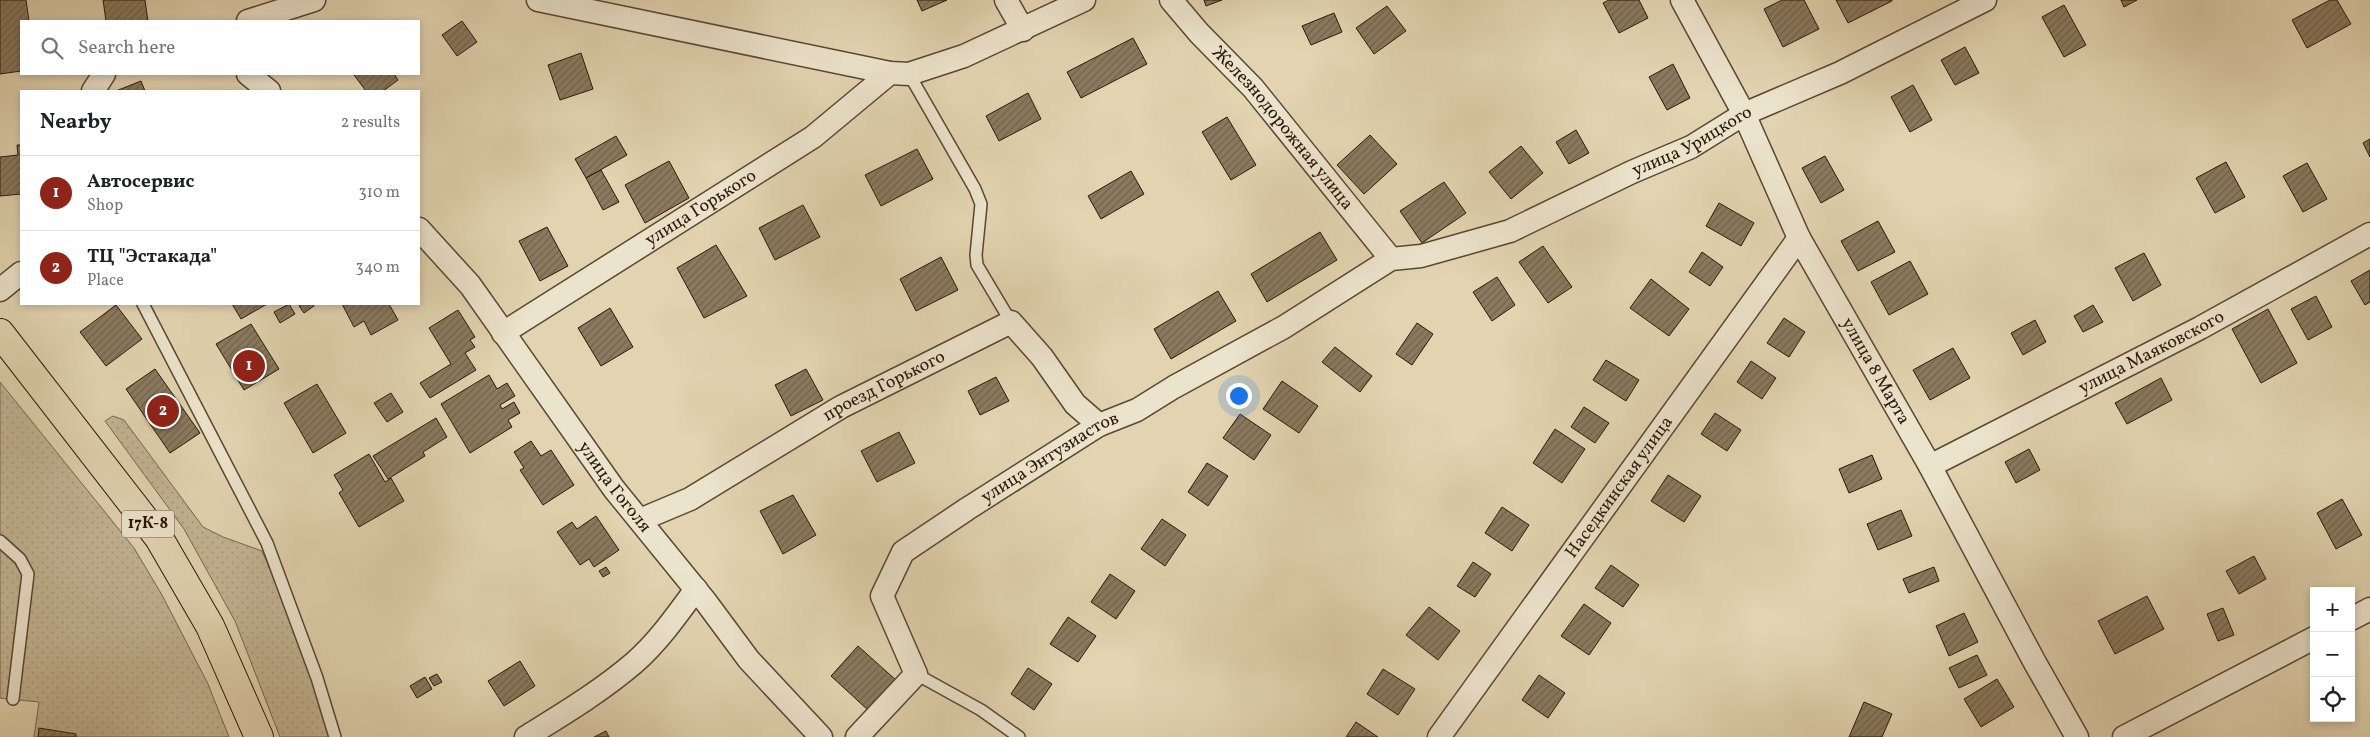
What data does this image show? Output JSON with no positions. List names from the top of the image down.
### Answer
{
  "streets": {
    "main road": ["17К-8"],
    "street": [
      "Железнодорожная улица",
      "улица Урицкого",
      "улица Горького",
      "улица Маяковского",
      "улица 8 Марта",
      "проезд Горького",
      "улица Энтузиастов",
      "улица Гоголя",
      "Наседкинская улица"
    ]
  },
  "crossings": [
    ["Железнодорожная улица", "улица Урицкого"],
    ["Железнодорожная улица", "улица Энтузиастов"],
    ["улица Урицкого", "улица 8 Марта"],
    ["улица Урицкого", "улица Энтузиастов"],
    ["улица Горького", "улица Гоголя"],
    ["улица Маяковского", "улица 8 Марта"],
    ["улица 8 Марта", "Наседкинская улица"],
    ["проезд Горького", "улица Гоголя"]
  ],
  "page": {
    "search": "Search here",
    "heading": ["Nearby", "2 results"],
    "list": [
      {
        "mark": "1",
        "name": "Автосервис",
        "note": "Shop",
        "value": "310 m"
      },
      {
        "mark": "2",
        "name": "ТЦ \"Эстакада\"",
        "note": "Place",
        "value": "340 m"
      }
    ],
    "pins": ["1", "2"],
    "map_buttons": ["+", "−"]
  }
}
